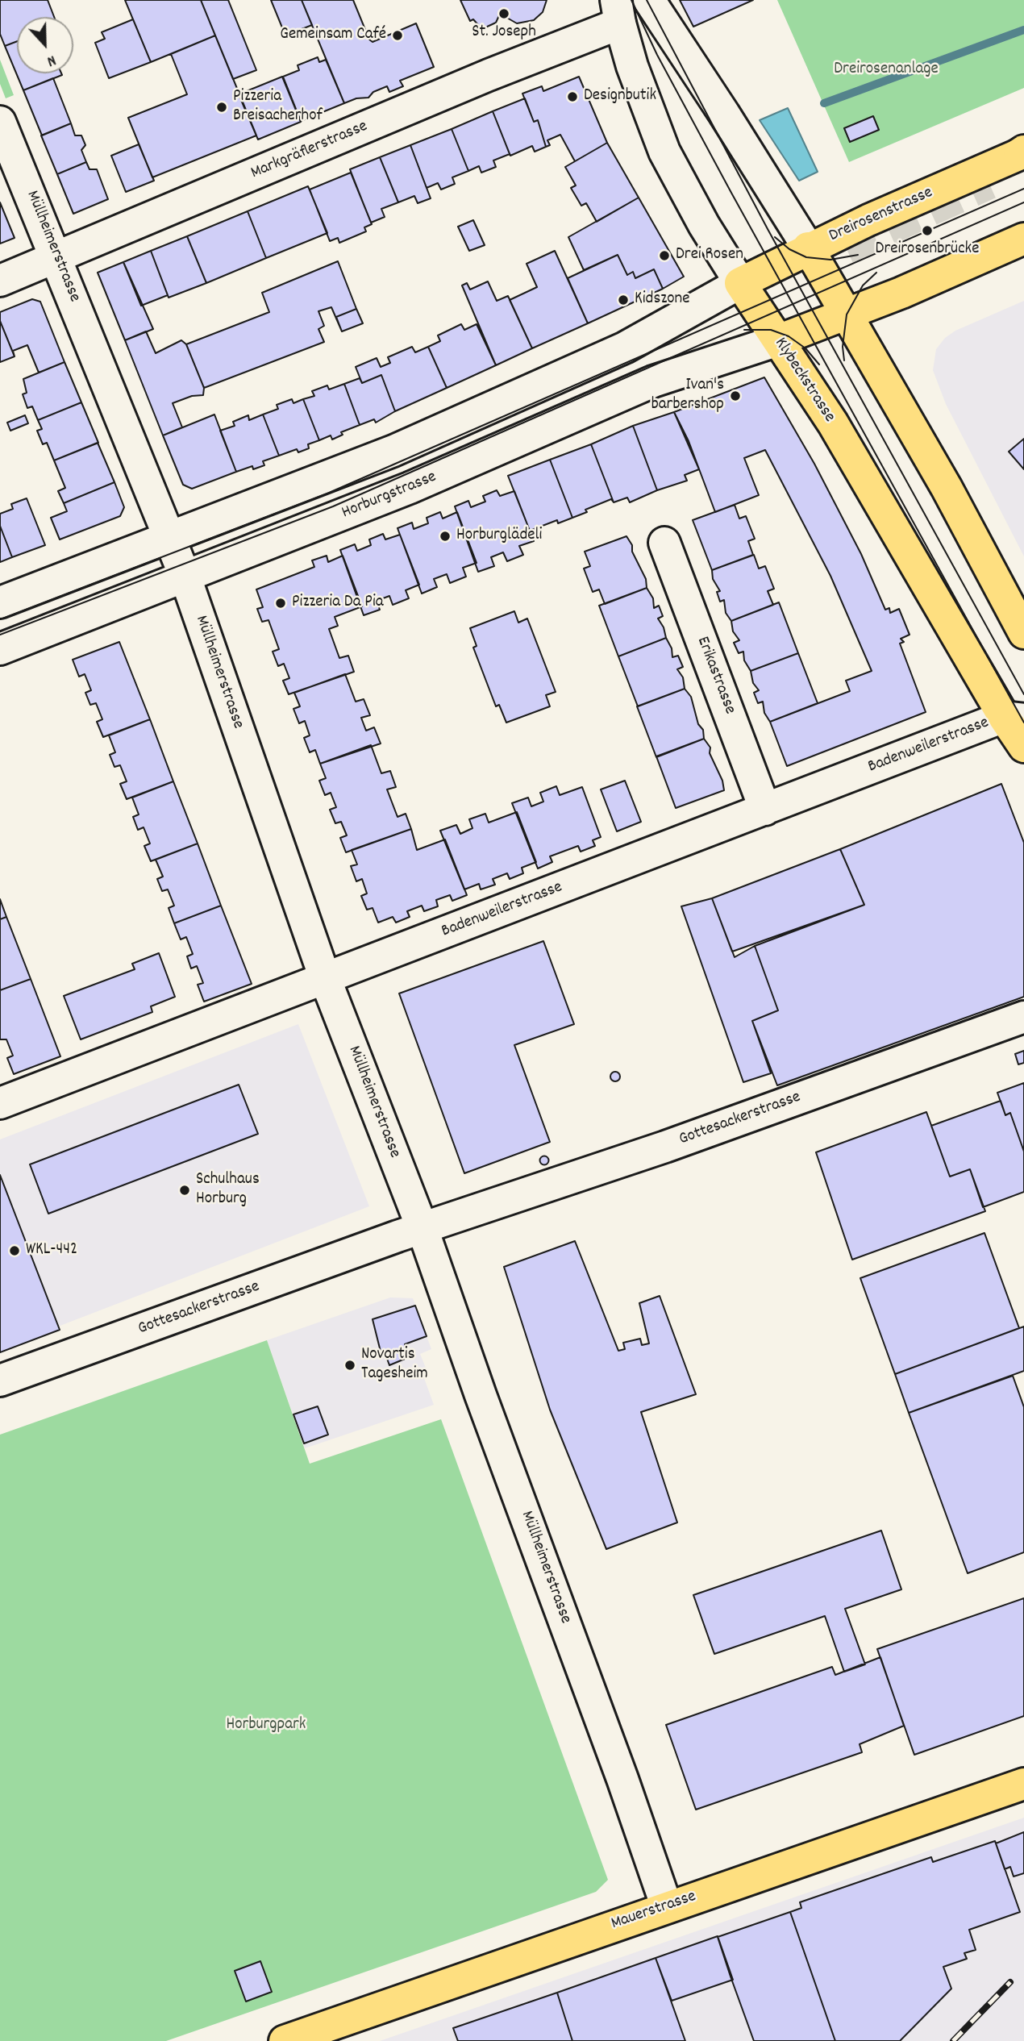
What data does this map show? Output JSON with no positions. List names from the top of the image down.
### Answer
{
  "streets": {
    "main road": ["Dreirosenstrasse", "Klybeckstrasse", "Mauerstrasse"],
    "street": [
      "Markgräflerstrasse",
      "Müllheimerstrasse",
      "Horburgstrasse",
      "Erikastrasse",
      "Badenweilerstrasse",
      "Gottesackerstrasse"
    ]
  },
  "crossings": [
    ["Markgräflerstrasse", "Müllheimerstrasse"],
    ["Markgräflerstrasse", "Klybeckstrasse"],
    ["Dreirosenstrasse", "Klybeckstrasse"],
    ["Müllheimerstrasse", "Horburgstrasse"],
    ["Müllheimerstrasse", "Badenweilerstrasse"],
    ["Müllheimerstrasse", "Gottesackerstrasse"],
    ["Müllheimerstrasse", "Mauerstrasse"],
    ["Klybeckstrasse", "Horburgstrasse"],
    ["Klybeckstrasse", "Badenweilerstrasse"],
    ["Erikastrasse", "Badenweilerstrasse"]
  ],
  "parks": ["Dreirosenanlage", "Horburgpark"],
  "places": [
    "St. Joseph",
    "Gemeinsam Café",
    "Designbutik",
    "Pizzeria Breisacherhof",
    "Dreirosenbrücke",
    "Drei Rosen",
    "Kidszone",
    "Ivan's barbershop",
    "Horburglädeli",
    "Pizzeria Da Pia",
    "Schulhaus Horburg",
    "WKL-442",
    "Novartis Tagesheim"
  ],
  "north": "bottom"
}
